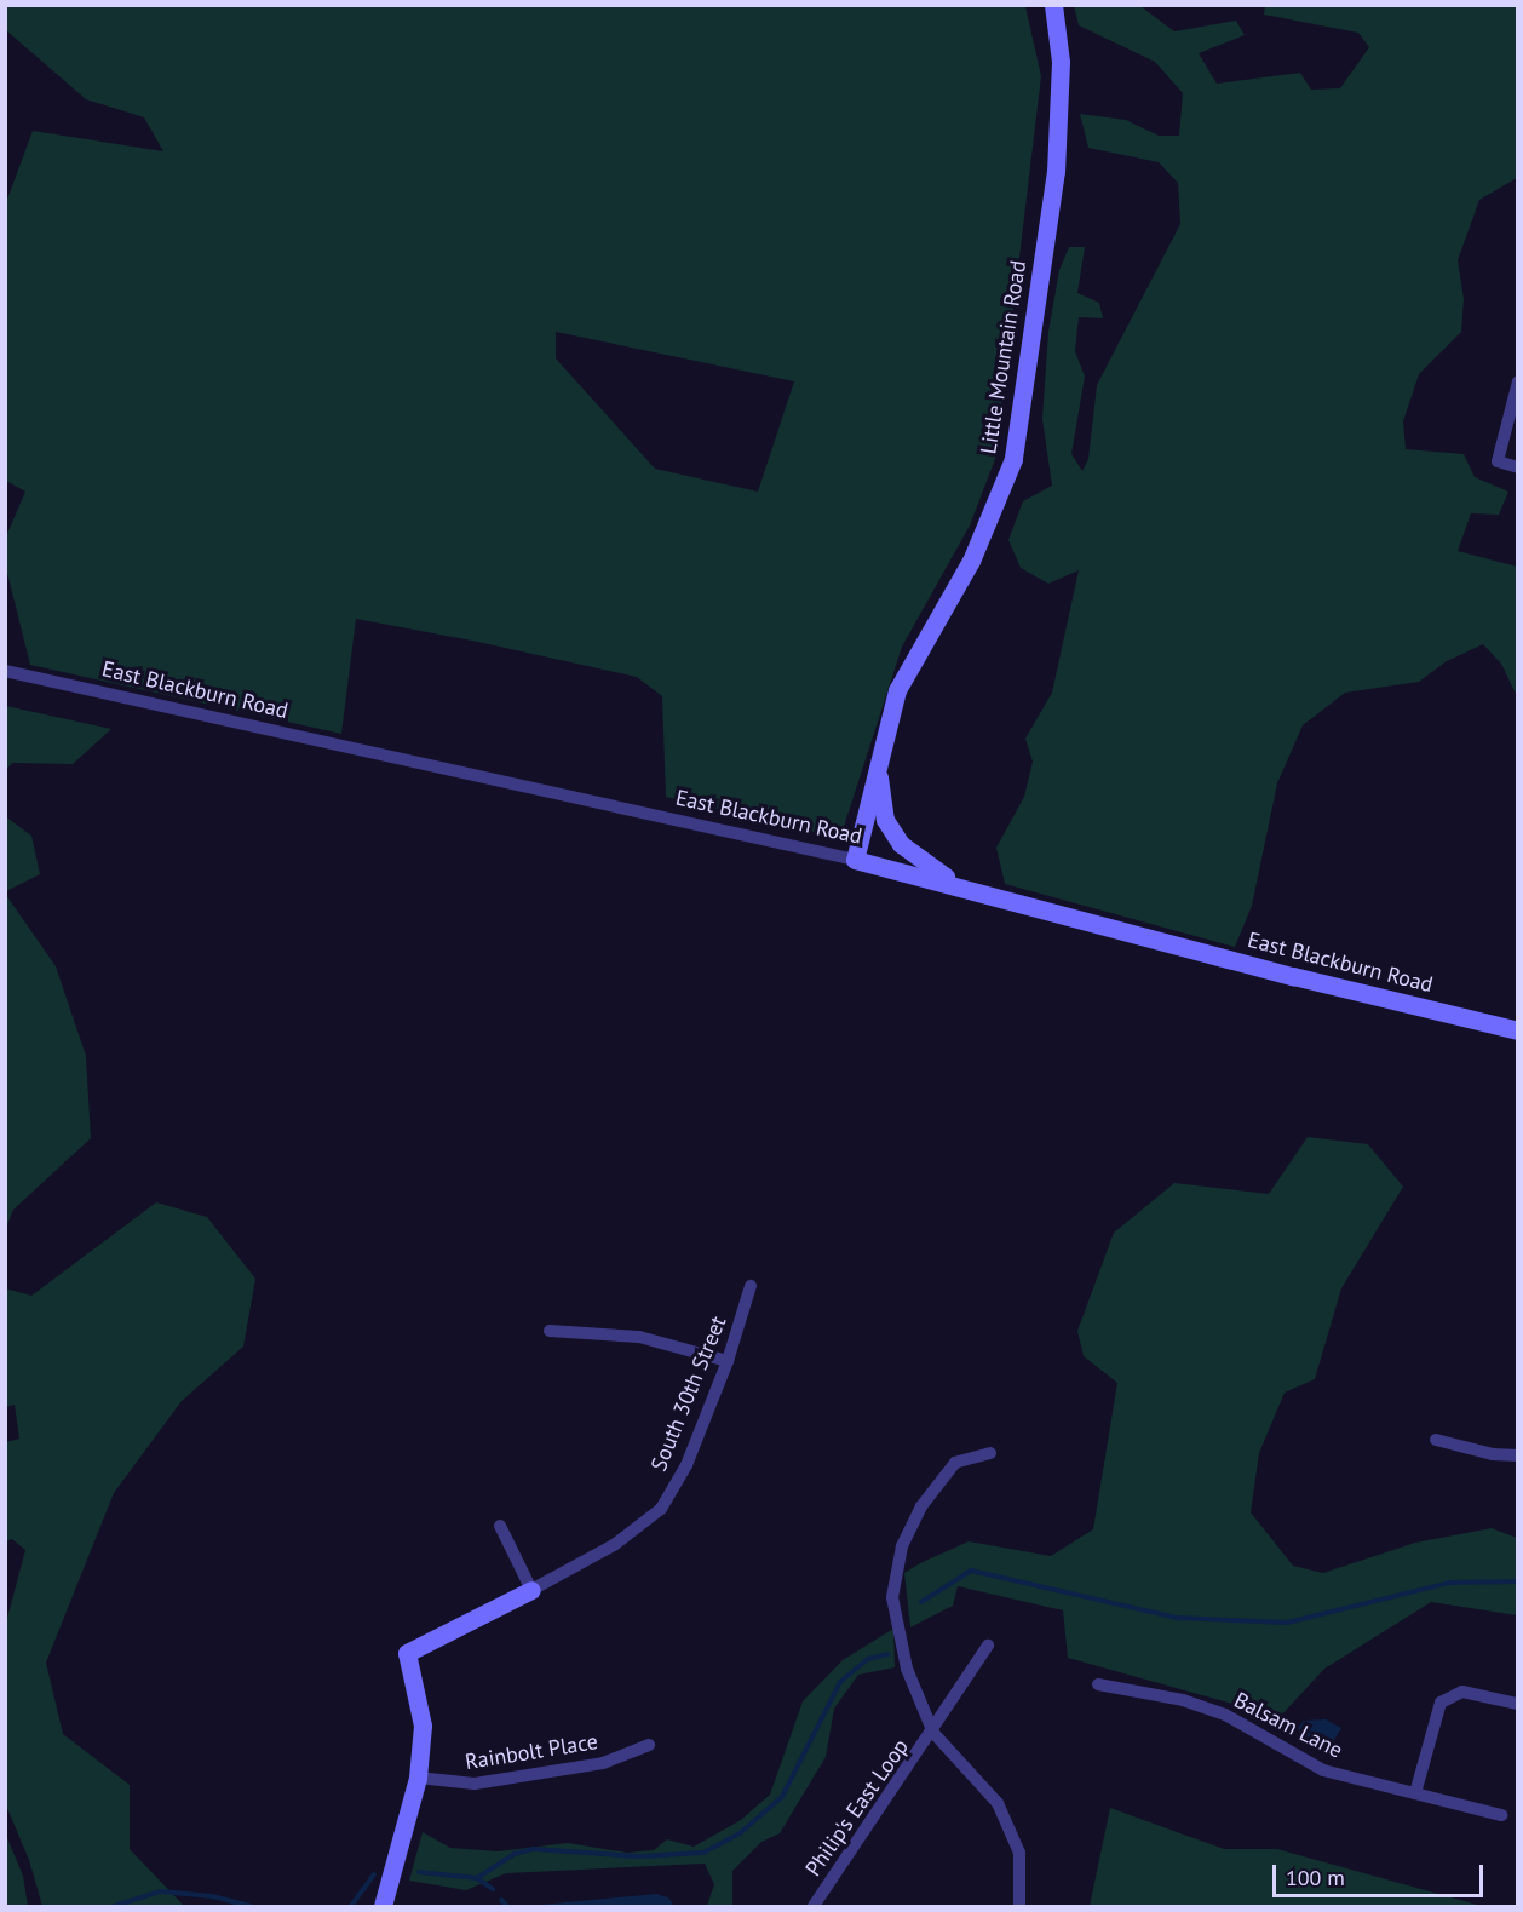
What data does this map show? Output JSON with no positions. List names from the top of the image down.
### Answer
{
  "streets": {
    "street": [
      "Little Mountain Road",
      "East Blackburn Road",
      "South 30th Street",
      "Balsam Lane",
      "Rainbolt Place",
      "Philip's East Loop"
    ]
  },
  "crossings": [
    ["Little Mountain Road", "East Blackburn Road"]
  ],
  "scale_bar": "100 m"
}
